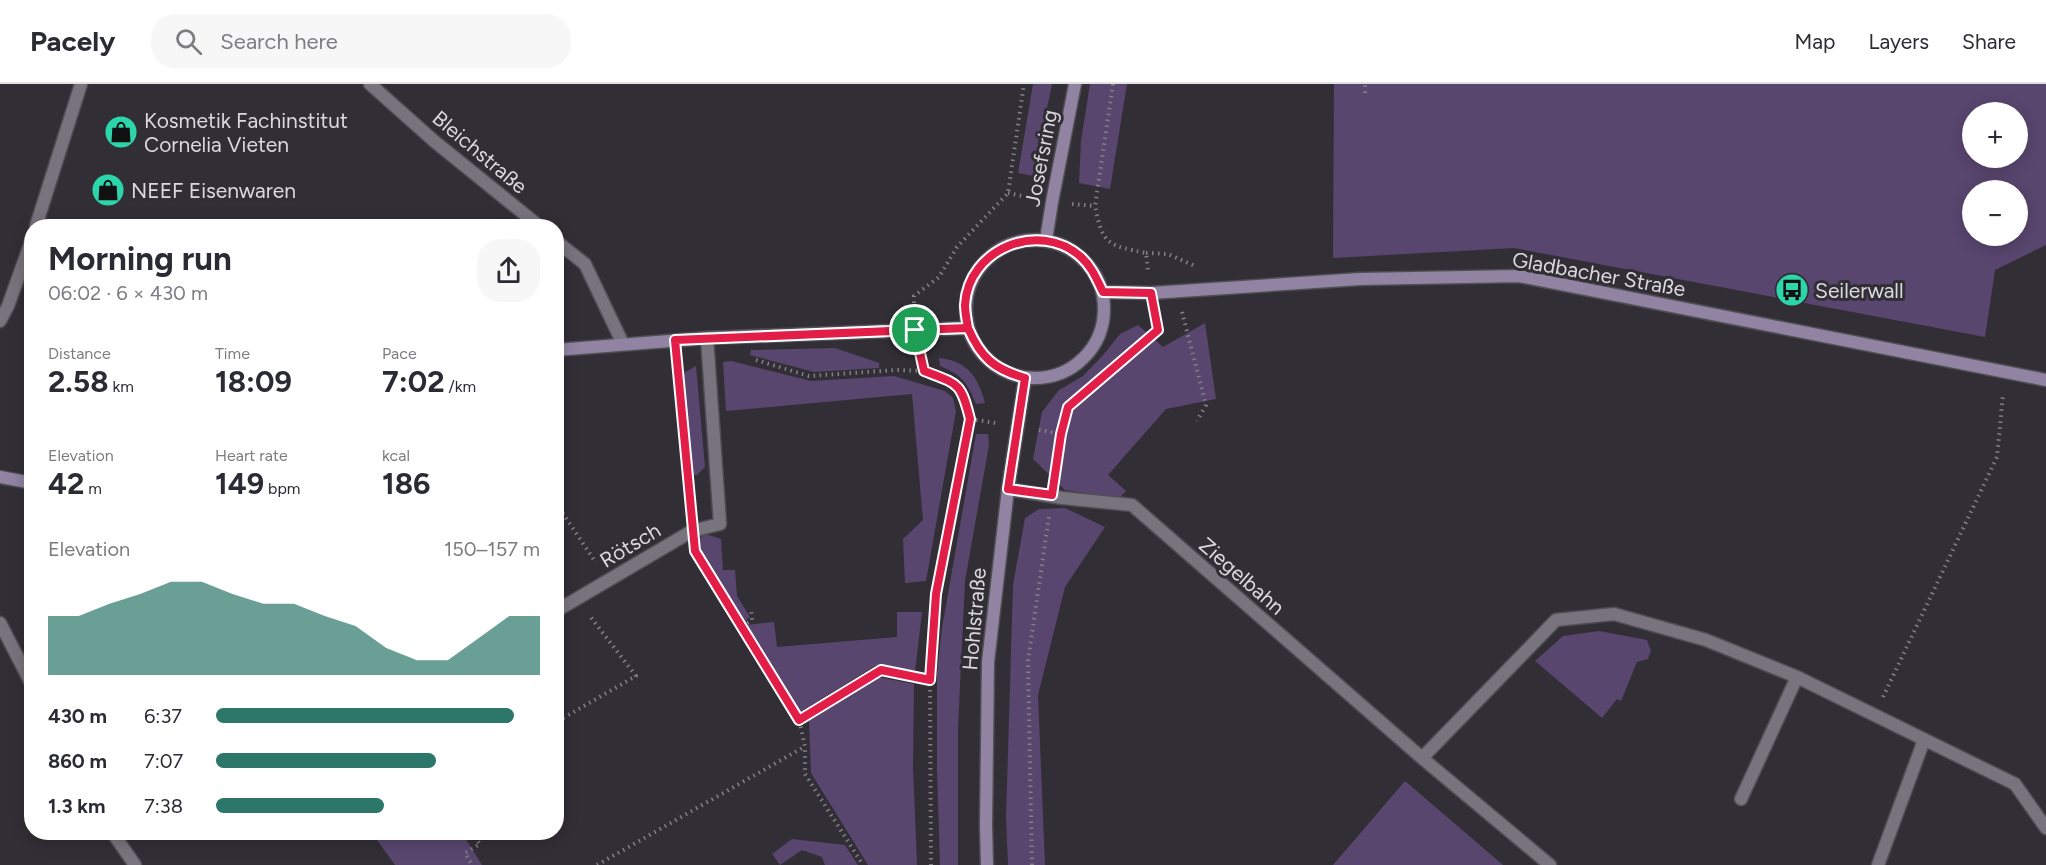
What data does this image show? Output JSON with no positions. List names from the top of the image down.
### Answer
{
  "streets": {
    "main road": ["Josefsring", "Gladbacher Straße", "Hohlstraße"],
    "street": ["Bleichstraße", "Rötsch", "Ziegelbahn"]
  },
  "crossings": [
    ["Josefsring", "Gladbacher Straße"],
    ["Josefsring", "Hohlstraße"],
    ["Gladbacher Straße", "Hohlstraße"],
    ["Ziegelbahn", "Hohlstraße"]
  ],
  "places": {
    "shop": ["Kosmetik Fachinstitut Cornelia Vieten", "NEEF Eisenwaren"],
    "bus stop": ["Seilerwall"]
  },
  "page": {
    "header": "Pacely",
    "search": "Search here",
    "nav": ["Map", "Layers", "Share"],
    "map_buttons": ["+", "−"],
    "heading": ["Morning run", "06:02 · 6 × 430 m"],
    "stats": [
      ["Distance", "2.58 km"],
      ["Time", "18:09"],
      ["Pace", "7:02 /km"],
      ["Elevation", "42 m"],
      ["Heart rate", "149 bpm"],
      ["kcal", "186"]
    ],
    "chart": ["Elevation", "150–157 m"],
    "list": [
      {
        "name": "430 m",
        "note": "6:37"
      },
      {
        "name": "860 m",
        "note": "7:07"
      },
      {
        "name": "1.3 km",
        "note": "7:38"
      }
    ]
  }
}
